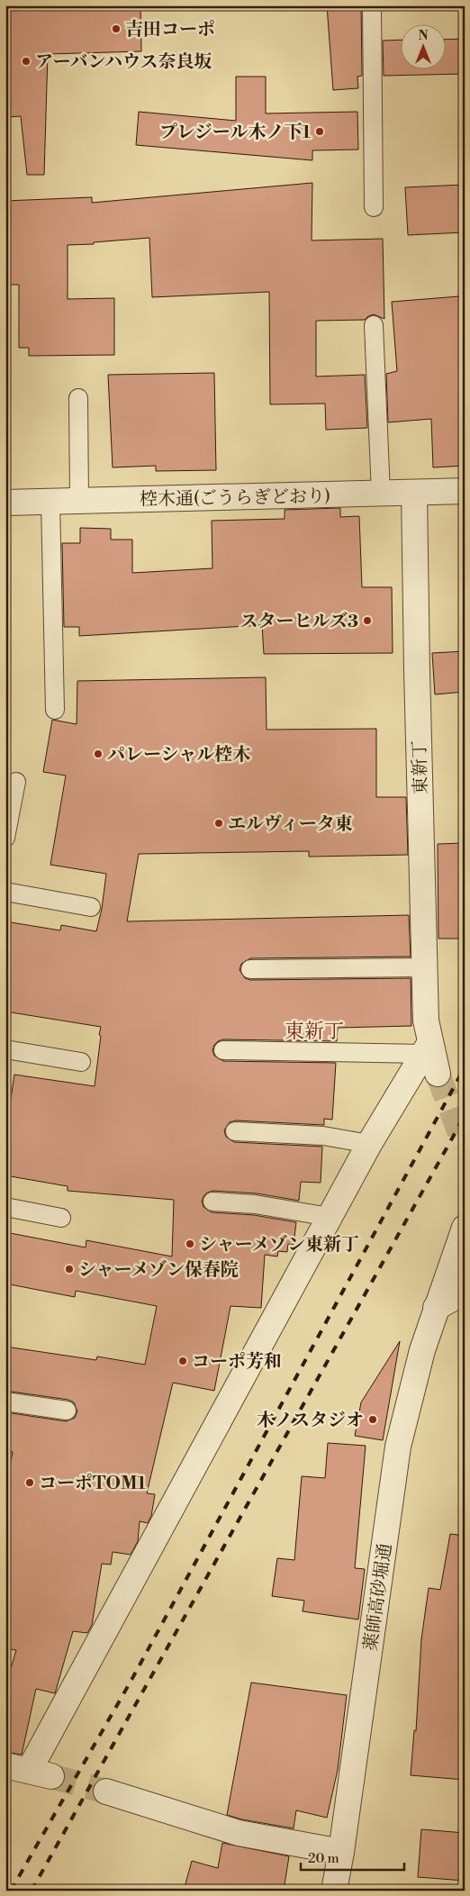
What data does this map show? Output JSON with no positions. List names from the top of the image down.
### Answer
{
  "streets": {
    "street": ["椌木通(ごうらぎどおり)", "東新丁", "薬師高砂堀通"]
  },
  "crossings": [
    ["椌木通(ごうらぎどおり)", "東新丁"]
  ],
  "districts": ["東新丁"],
  "places": [
    "吉田コーポ",
    "アーバンハウス奈良坂",
    "プレジール木ノ下1",
    "スターヒルズ3",
    "パレーシャル椌木",
    "エルヴィータ東",
    "シャーメゾン東新丁",
    "シャーメゾン保春院",
    "コーポ芳和",
    "木ノスタジオ",
    "コーポTOM1"
  ],
  "scale_bar": "20 m",
  "north": "top"
}
